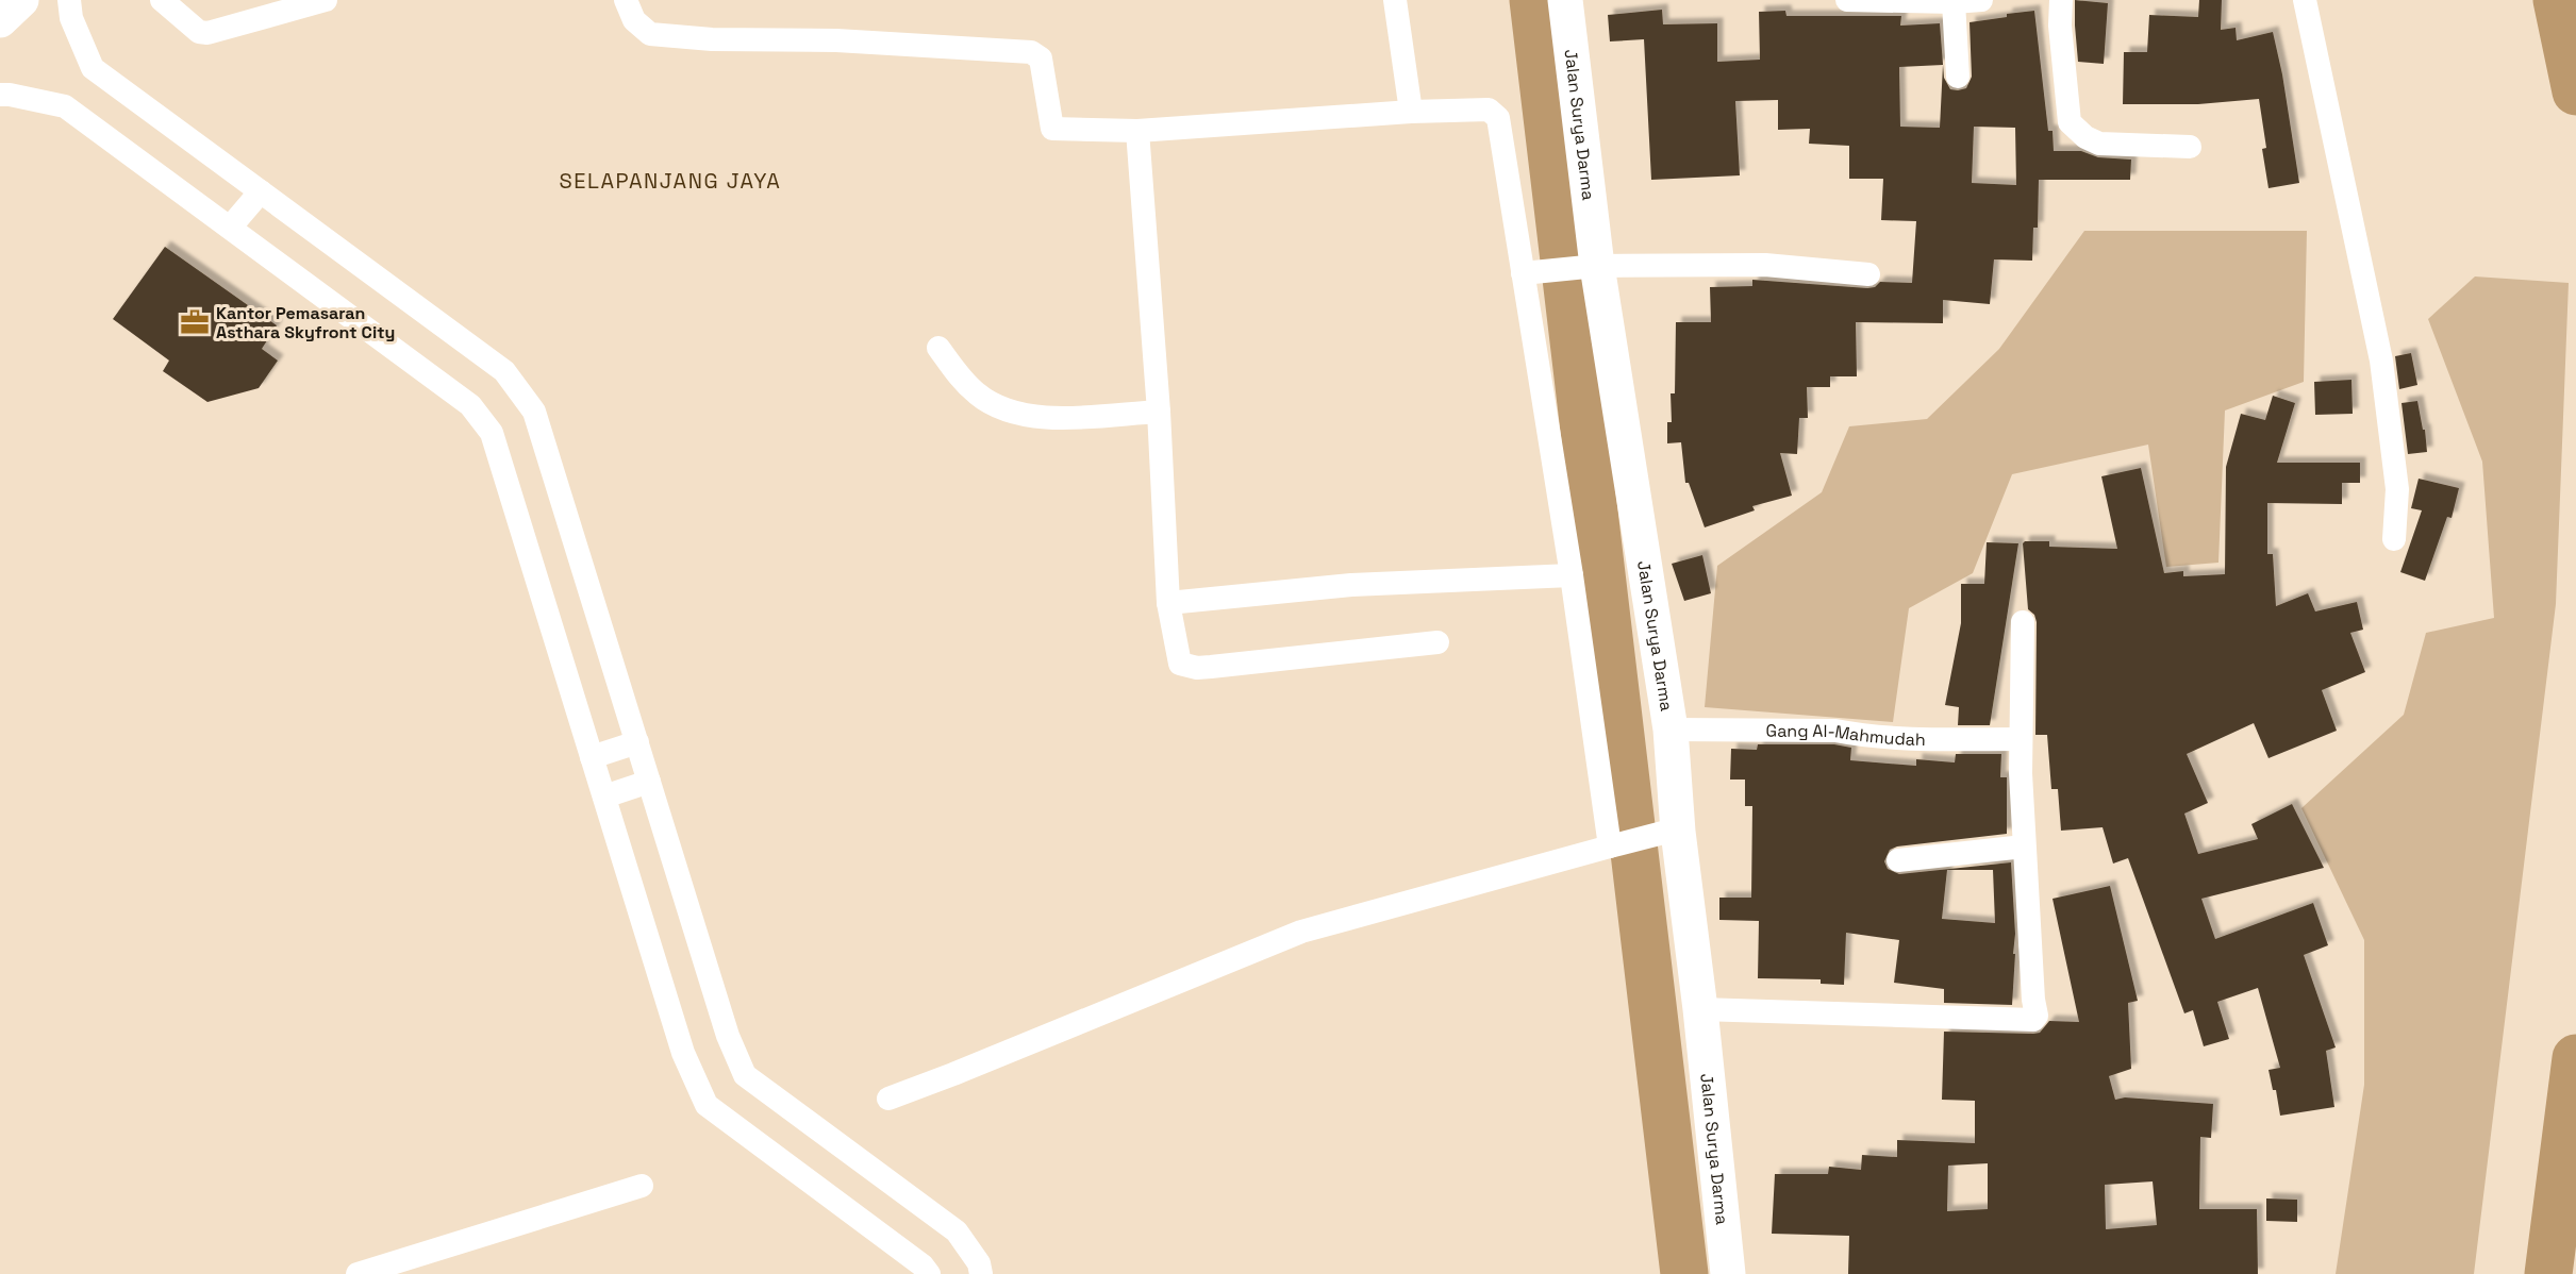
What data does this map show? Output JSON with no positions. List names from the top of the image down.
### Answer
{
  "streets": {
    "main road": ["Jalan Surya Darma"],
    "street": ["Gang Al-Mahmudah"]
  },
  "crossings": [
    ["Jalan Surya Darma", "Gang Al-Mahmudah"]
  ],
  "districts": ["SELAPANJANG JAYA"],
  "places": {
    "office": ["Kantor Pemasaran Asthara Skyfront City"]
  }
}
